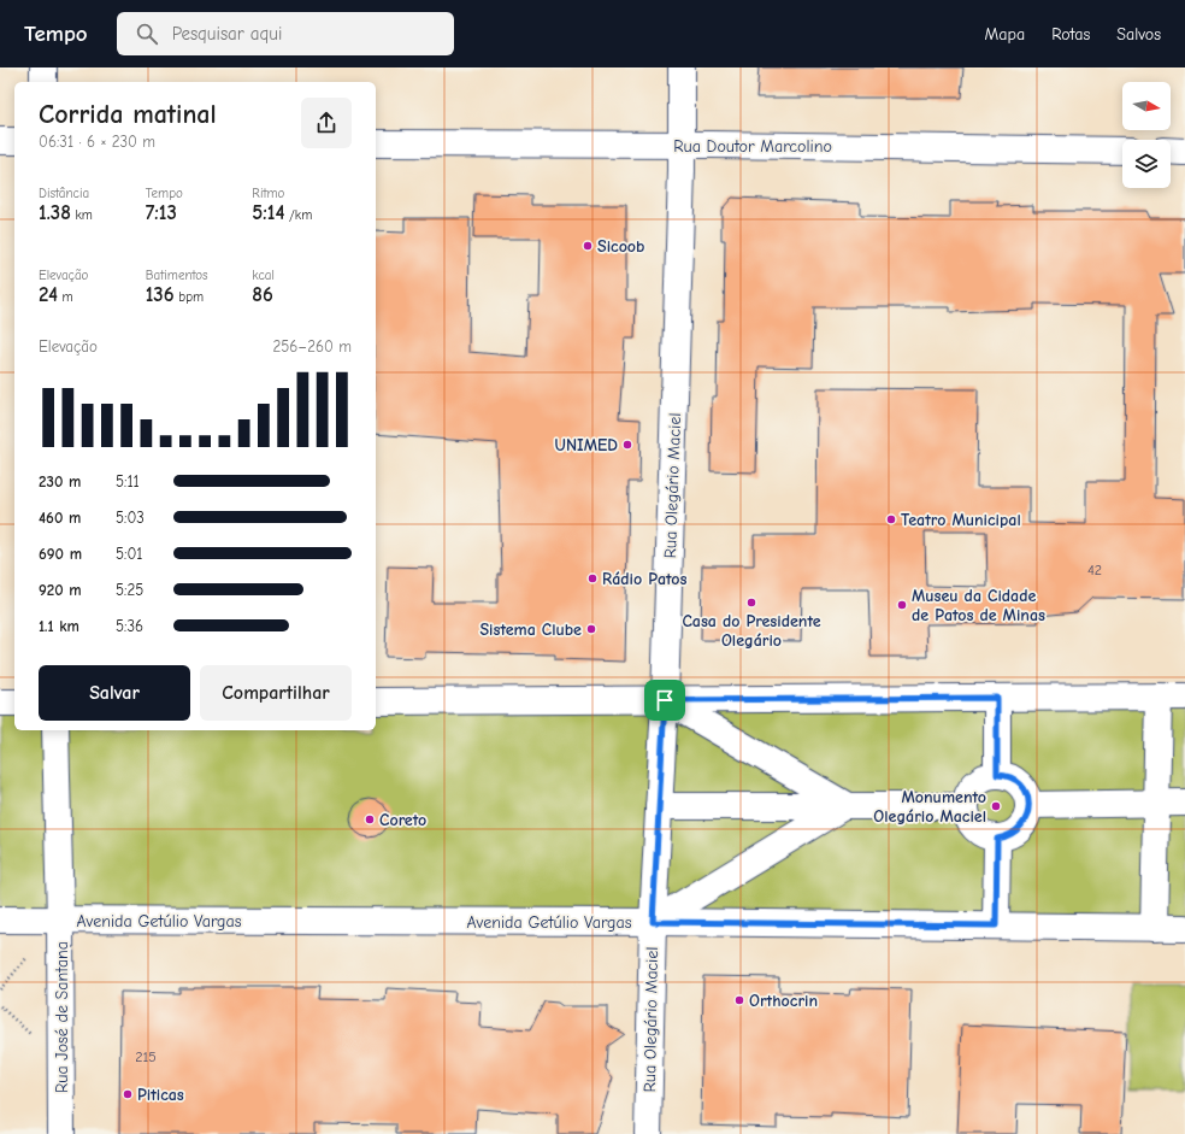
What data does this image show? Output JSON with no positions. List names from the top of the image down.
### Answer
{
  "streets": {
    "street": [
      "Rua Doutor Marcolino",
      "Rua Olegário Maciel",
      "Avenida Getúlio Vargas",
      "Rua José de Santana"
    ]
  },
  "crossings": [
    ["Rua Doutor Marcolino", "Rua Olegário Maciel"],
    ["Rua Olegário Maciel", "Avenida Getúlio Vargas"],
    ["Avenida Getúlio Vargas", "Rua José de Santana"]
  ],
  "places": [
    "Sicoob",
    "UNIMED",
    "Teatro Municipal",
    "Rádio Patos",
    "Casa do Presidente Olegário",
    "Museu da Cidade de Patos de Minas",
    "Sistema Clube",
    "Monumento Olegário Maciel",
    "Coreto",
    "Orthocrin",
    "Piticas"
  ],
  "house_numbers": ["42", "215"],
  "north": "right",
  "page": {
    "header": "Tempo",
    "search": "Pesquisar aqui",
    "nav": ["Mapa", "Rotas", "Salvos"],
    "heading": ["Corrida matinal", "06:31 · 6 × 230 m"],
    "stats": [
      ["Distância", "1.38 km"],
      ["Tempo", "7:13"],
      ["Ritmo", "5:14 /km"],
      ["Elevação", "24 m"],
      ["Batimentos", "136 bpm"],
      ["kcal", "86"]
    ],
    "chart": ["Elevação", "256–260 m"],
    "list": [
      {
        "name": "230 m",
        "note": "5:11"
      },
      {
        "name": "460 m",
        "note": "5:03"
      },
      {
        "name": "690 m",
        "note": "5:01"
      },
      {
        "name": "920 m",
        "note": "5:25"
      },
      {
        "name": "1.1 km",
        "note": "5:36"
      }
    ],
    "buttons": ["Salvar", "Compartilhar"]
  }
}
